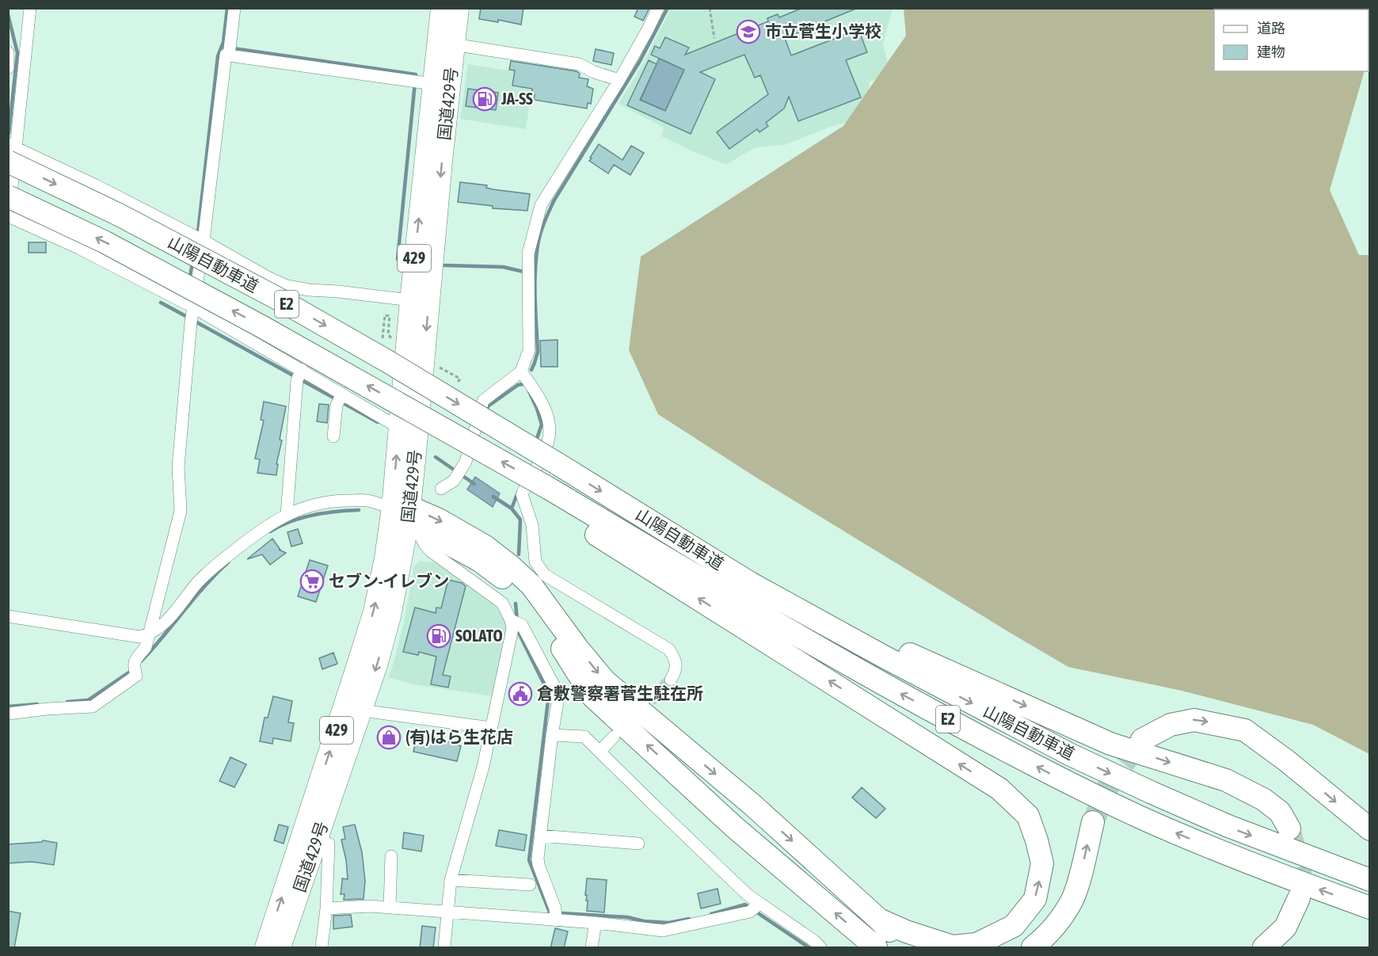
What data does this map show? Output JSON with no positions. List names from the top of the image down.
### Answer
{
  "streets": {
    "highway": [
      "国道429号",
      "429",
      "山陽自動車道",
      "E2"
    ]
  },
  "places": {
    "school or university": ["市立菅生小学校"],
    "fuel station": ["JA-SS", "SOLATO"],
    "supermarket": ["セブン-イレブン"],
    "public building": ["倉敷警察署菅生駐在所"],
    "shop": ["(有)はら生花店"]
  },
  "legend": ["道路", "建物"]
}
